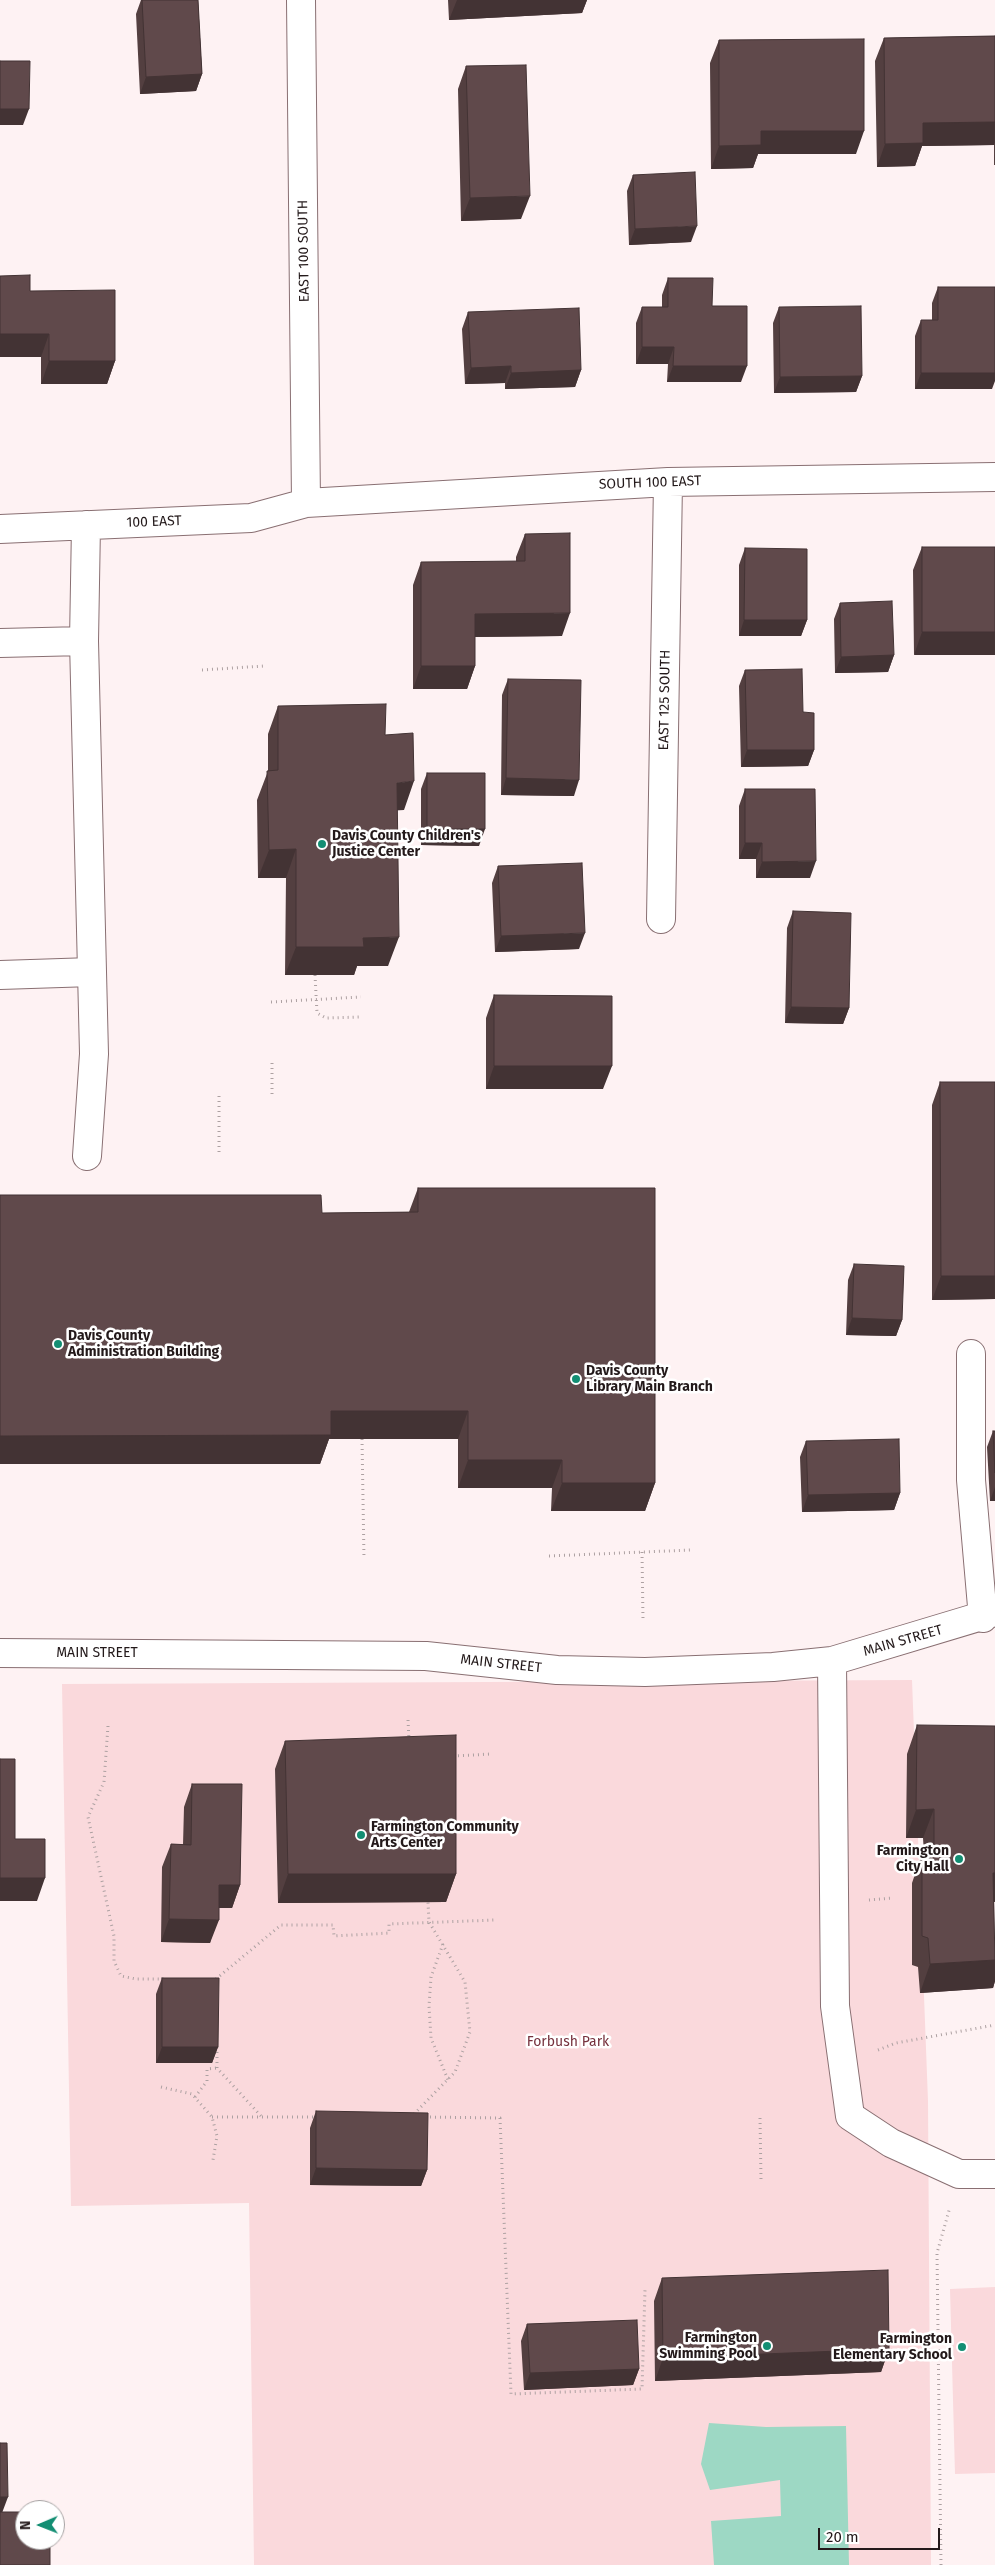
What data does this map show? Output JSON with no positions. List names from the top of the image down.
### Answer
{
  "streets": {
    "street": [
      "EAST 100 SOUTH",
      "SOUTH 100 EAST",
      "100 EAST",
      "EAST 125 SOUTH",
      "MAIN STREET"
    ]
  },
  "crossings": [
    ["EAST 100 SOUTH", "SOUTH 100 EAST"],
    ["EAST 100 SOUTH", "100 EAST"],
    ["SOUTH 100 EAST", "100 EAST"],
    ["SOUTH 100 EAST", "EAST 125 SOUTH"]
  ],
  "parks": ["Forbush Park"],
  "places": [
    "Davis County Children's Justice Center",
    "Davis County Administration Building",
    "Davis County Library Main Branch",
    "Farmington Community Arts Center",
    "Farmington City Hall",
    "Farmington Swimming Pool",
    "Farmington Elementary School"
  ],
  "scale_bar": "20 m",
  "north": "left"
}
